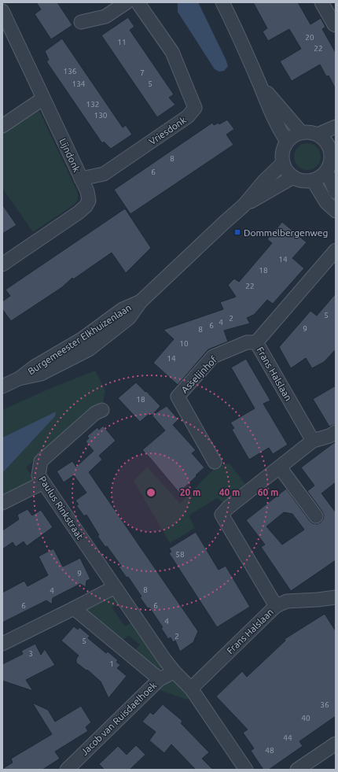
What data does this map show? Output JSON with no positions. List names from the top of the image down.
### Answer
{
  "streets": {
    "street": [
      "Vriesdonk",
      "Lijndonk",
      "Burgemeester Elkhuizenlaan",
      "Frans Halslaan",
      "Asselijnhof",
      "Paulus Rinkstraat",
      "Jacob van Ruisdaelhoek"
    ]
  },
  "crossings": [
    ["Vriesdonk", "Lijndonk"],
    ["Frans Halslaan", "Asselijnhof"],
    ["Frans Halslaan", "Paulus Rinkstraat"],
    ["Paulus Rinkstraat", "Jacob van Ruisdaelhoek"]
  ],
  "places": {
    "transit": ["Dommelbergenweg"]
  },
  "house_numbers": [
    "20",
    "11",
    "22",
    "136",
    "7",
    "134",
    "5",
    "132",
    "130",
    "8",
    "6",
    "14",
    "18",
    "22",
    "5",
    "2",
    "4",
    "6",
    "9",
    "8",
    "10",
    "14",
    "18",
    "58",
    "9",
    "8",
    "4",
    "6",
    "6",
    "4",
    "2",
    "5",
    "3",
    "1",
    "36",
    "40",
    "44",
    "48"
  ],
  "rings": ["20 m", "40 m", "60 m"]
}
